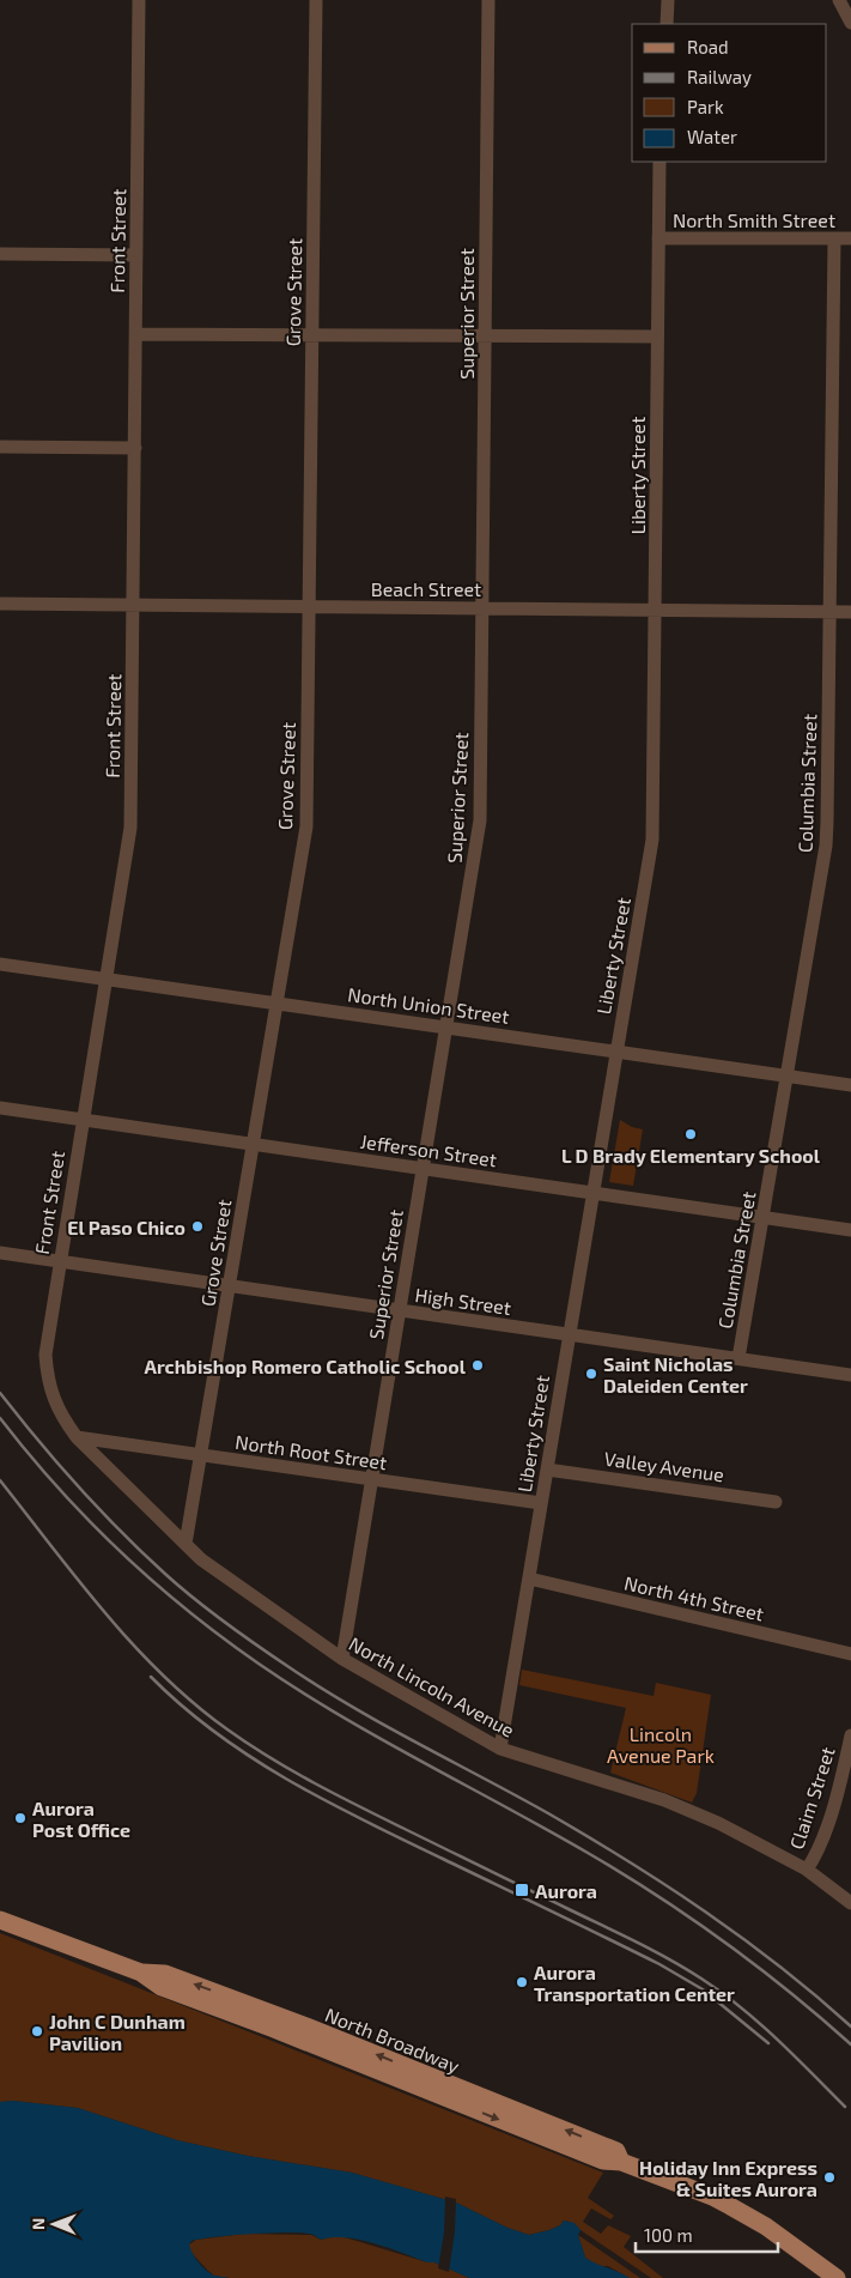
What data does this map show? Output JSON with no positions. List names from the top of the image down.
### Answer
{
  "streets": {
    "main road": ["North Broadway"],
    "street": [
      "North Smith Street",
      "Front Street",
      "Grove Street",
      "Superior Street",
      "Liberty Street",
      "Beach Street",
      "Columbia Street",
      "North Union Street",
      "Jefferson Street",
      "High Street",
      "North Root Street",
      "Valley Avenue",
      "North 4th Street",
      "North Lincoln Avenue",
      "Claim Street"
    ]
  },
  "crossings": [
    ["North Smith Street", "Liberty Street"],
    ["North Smith Street", "Columbia Street"],
    ["Front Street", "Beach Street"],
    ["Front Street", "North Union Street"],
    ["Front Street", "Jefferson Street"],
    ["Front Street", "High Street"],
    ["Front Street", "North Root Street"],
    ["Front Street", "North Lincoln Avenue"],
    ["Grove Street", "Beach Street"],
    ["Grove Street", "North Union Street"],
    ["Grove Street", "Jefferson Street"],
    ["Grove Street", "High Street"],
    ["Grove Street", "North Root Street"],
    ["Grove Street", "North Lincoln Avenue"],
    ["Superior Street", "Beach Street"],
    ["Superior Street", "North Union Street"],
    ["Superior Street", "Jefferson Street"],
    ["Superior Street", "High Street"],
    ["Superior Street", "North Root Street"],
    ["Superior Street", "North Lincoln Avenue"],
    ["Liberty Street", "Beach Street"],
    ["Liberty Street", "North Union Street"],
    ["Liberty Street", "Jefferson Street"],
    ["Liberty Street", "High Street"],
    ["Liberty Street", "North Root Street"],
    ["Liberty Street", "Valley Avenue"],
    ["Liberty Street", "North 4th Street"],
    ["Liberty Street", "North Lincoln Avenue"],
    ["Beach Street", "Columbia Street"],
    ["Columbia Street", "North Union Street"],
    ["Columbia Street", "Jefferson Street"],
    ["Columbia Street", "High Street"],
    ["North Root Street", "North Lincoln Avenue"],
    ["North Lincoln Avenue", "Claim Street"]
  ],
  "parks": ["Lincoln Avenue Park"],
  "places": {
    "other": [
      "L D Brady Elementary School",
      "El Paso Chico",
      "Archbishop Romero Catholic School",
      "Saint Nicholas Daleiden Center",
      "Aurora Post Office",
      "Aurora Transportation Center",
      "John C Dunham Pavilion",
      "Holiday Inn Express & Suites Aurora"
    ],
    "transit": ["Aurora"]
  },
  "legend": [
    "Road",
    "Railway",
    "Park",
    "Water"
  ],
  "scale_bar": "100 m",
  "north": "left"
}
